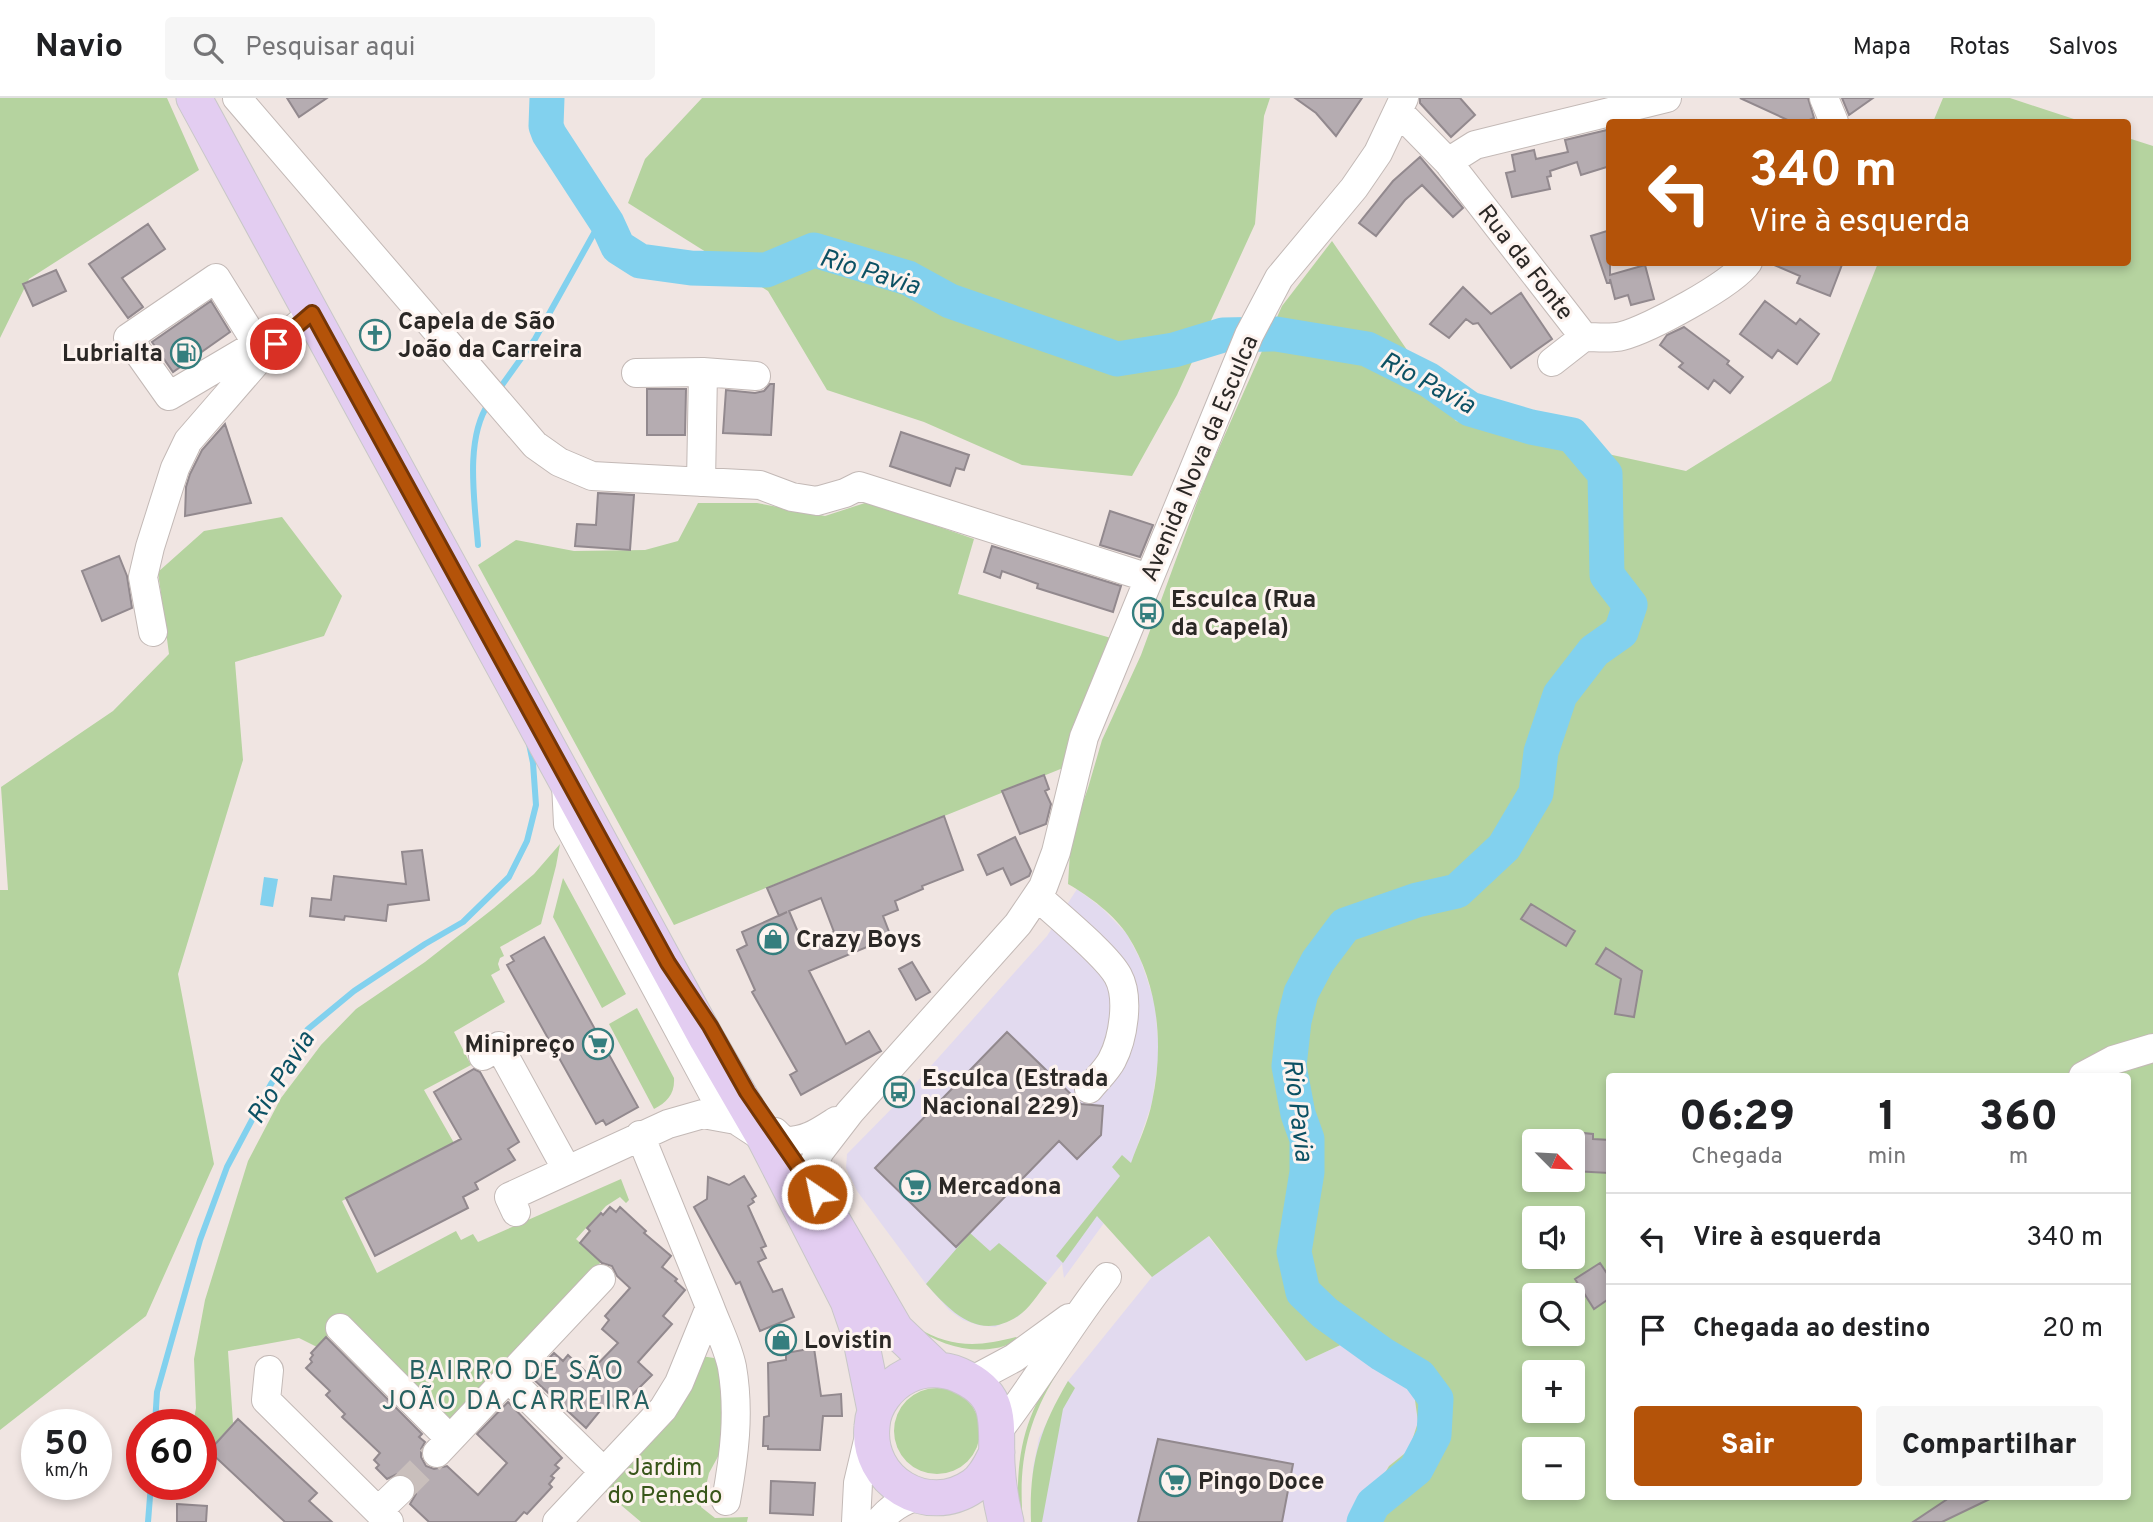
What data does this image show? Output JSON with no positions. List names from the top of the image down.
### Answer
{
  "streets": {
    "street": ["Rua da Fonte", "Avenida Nova da Esculca"]
  },
  "crossings": [
    ["Rua da Fonte", "Avenida Nova da Esculca"]
  ],
  "districts": ["BAIRRO DE SÃO JOÃO DA CARREIRA"],
  "water": ["Rio Pavia"],
  "parks": ["Jardim do Penedo"],
  "places": {
    "church": ["Capela de São João da Carreira"],
    "fuel station": ["Lubrialta"],
    "bus stop": ["Esculca (Rua da Capela)", "Esculca (Estrada Nacional 229)"],
    "shop": ["Crazy Boys", "Lovistin"],
    "supermarket": ["Minipreço", "Mercadona", "Pingo Doce"]
  },
  "north": "bottom right",
  "page": {
    "header": "Navio",
    "search": "Pesquisar aqui",
    "nav": ["Mapa", "Rotas", "Salvos"],
    "turn": ["340 m", "Vire à esquerda"],
    "eta": [
      "06:29",
      "Chegada",
      "1",
      "min",
      "360",
      "m"
    ],
    "map_buttons": ["+", "−"],
    "list": [
      {
        "name": "Vire à esquerda",
        "value": "340 m"
      },
      {
        "name": "Chegada ao destino",
        "value": "20 m"
      }
    ],
    "buttons": ["Sair", "Compartilhar"],
    "speed": "50 km/h",
    "limit": "60"
  }
}
